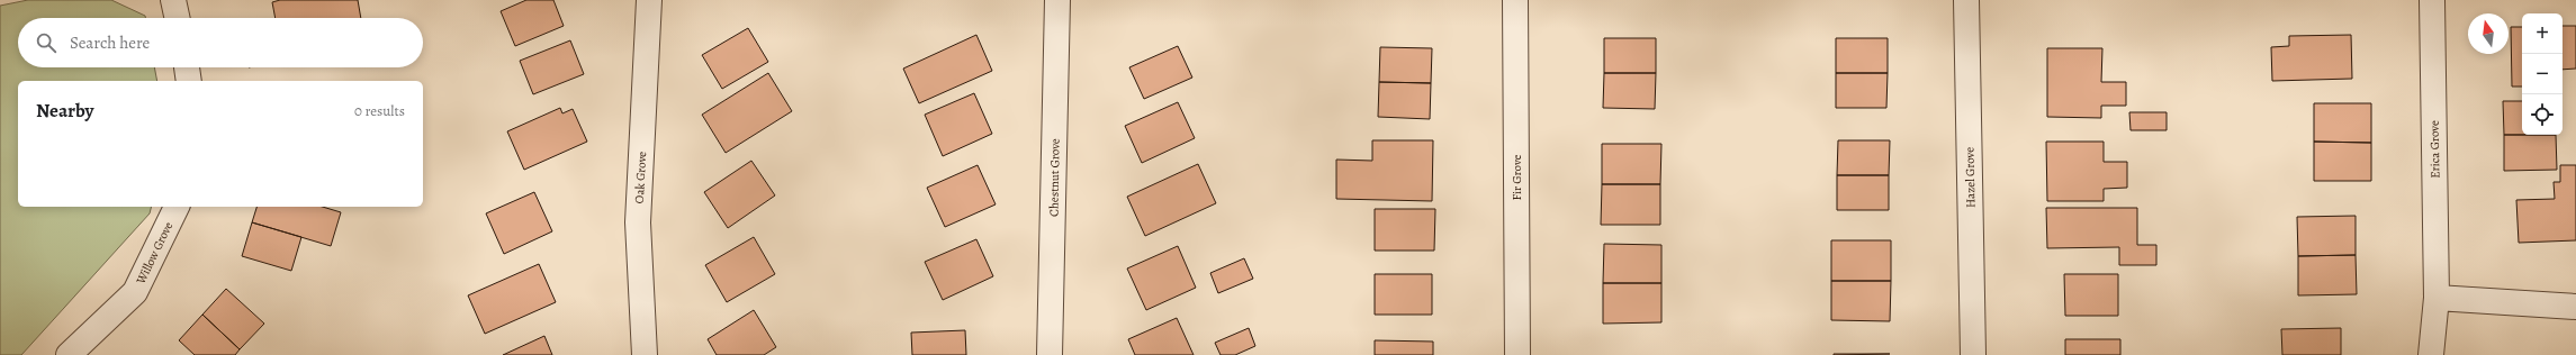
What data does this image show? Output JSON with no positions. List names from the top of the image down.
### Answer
{
  "streets": {
    "street": [
      "Erica Grove",
      "Oak Grove",
      "Chestnut Grove",
      "Fir Grove",
      "Hazel Grove",
      "Willow Grove"
    ]
  },
  "north": "top",
  "page": {
    "map_buttons": ["+", "−"],
    "search": "Search here",
    "heading": ["Nearby", "0 results"]
  }
}
